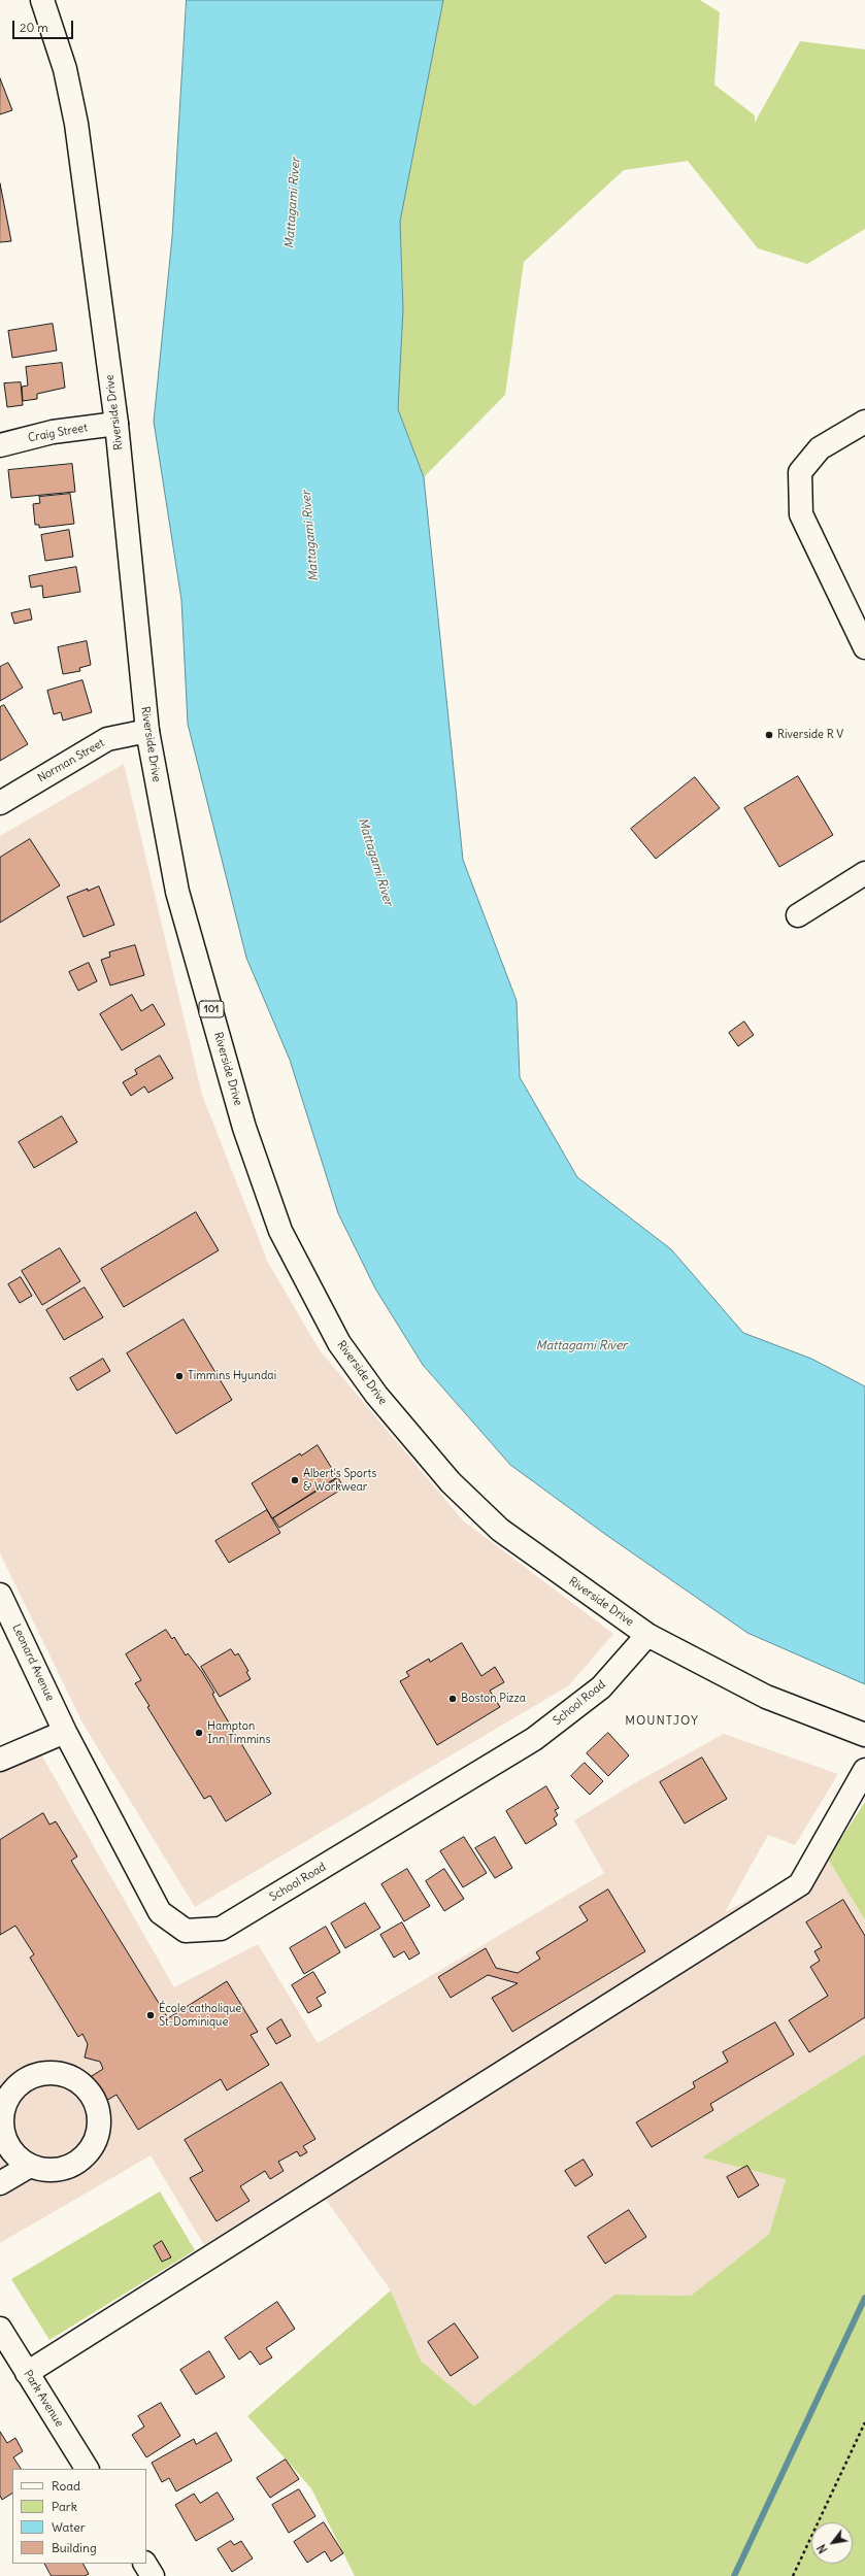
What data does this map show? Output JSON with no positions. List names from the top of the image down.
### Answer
{
  "streets": {
    "main road": [
      "Riverside Drive",
      "Craig Street",
      "Norman Street",
      "101",
      "Leonard Avenue",
      "School Road",
      "Park Avenue"
    ]
  },
  "crossings": [
    ["Riverside Drive", "Craig Street"],
    ["Riverside Drive", "Norman Street"],
    ["Riverside Drive", "School Road"],
    ["Leonard Avenue", "School Road"]
  ],
  "districts": ["MOUNTJOY"],
  "water": ["Mattagami River"],
  "places": [
    "Riverside R V",
    "Timmins Hyundai",
    "Albert's Sports & Workwear",
    "Boston Pizza",
    "Hampton Inn Timmins",
    "École catholique St-Dominique"
  ],
  "legend": [
    "Road",
    "Park",
    "Water",
    "Building"
  ],
  "scale_bar": "20 m",
  "north": "bottom left"
}
